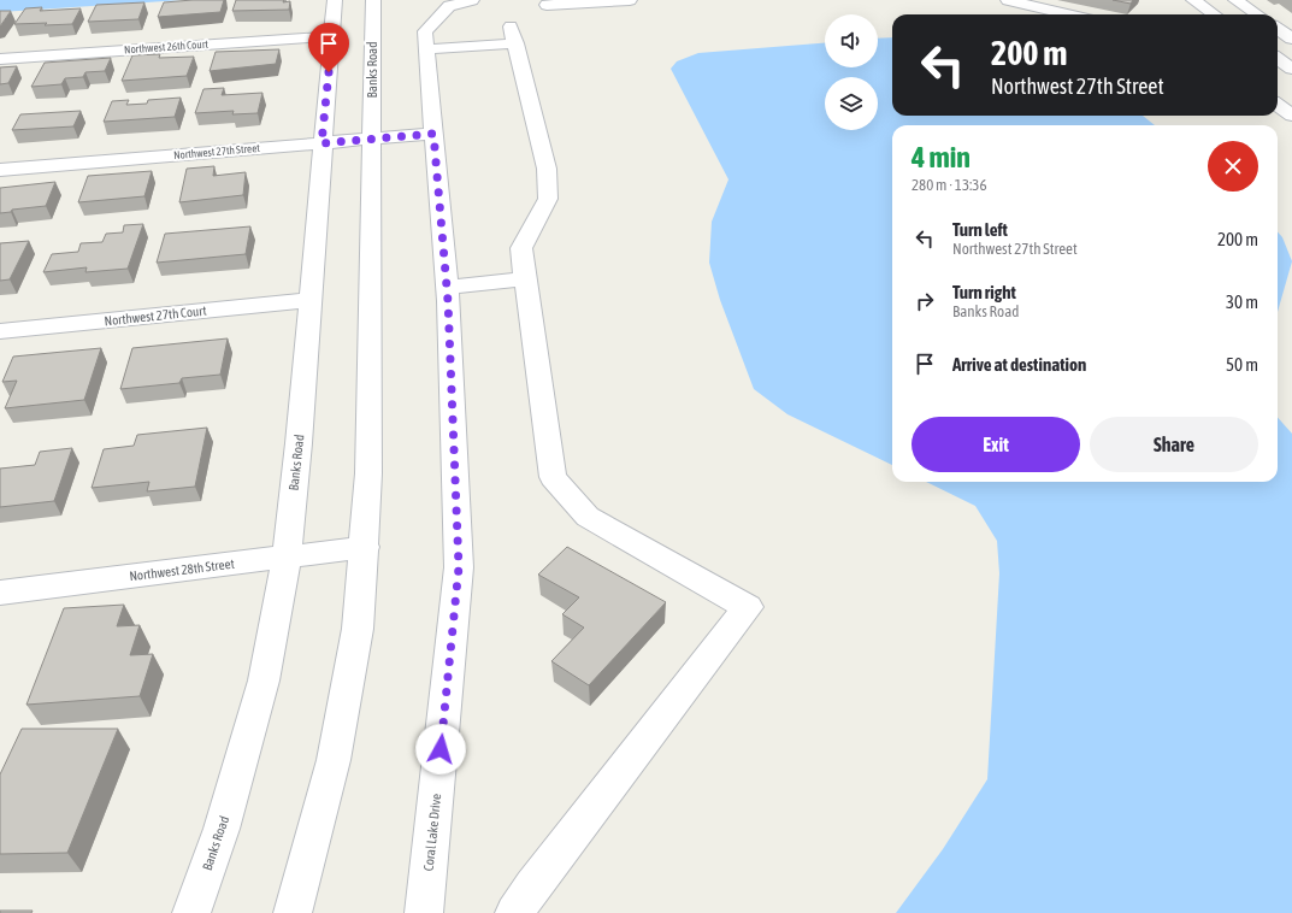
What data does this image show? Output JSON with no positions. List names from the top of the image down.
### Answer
{
  "streets": {
    "street": [
      "Northwest 26th Court",
      "Banks Road",
      "Northwest 27th Street",
      "Northwest 27th Court",
      "Northwest 28th Street",
      "Coral Lake Drive"
    ]
  },
  "crossings": [
    ["Northwest 26th Court", "Banks Road"],
    ["Banks Road", "Northwest 27th Street"],
    ["Banks Road", "Northwest 27th Court"],
    ["Banks Road", "Northwest 28th Street"],
    ["Northwest 27th Street", "Coral Lake Drive"]
  ],
  "page": {
    "turn": ["200 m", "Northwest 27th Street"],
    "heading": ["4 min", "280 m · 13:36"],
    "list": [
      {
        "name": "Turn left",
        "note": "Northwest 27th Street",
        "value": "200 m"
      },
      {
        "name": "Turn right",
        "note": "Banks Road",
        "value": "30 m"
      },
      {
        "name": "Arrive at destination",
        "value": "50 m"
      }
    ],
    "buttons": ["Exit", "Share"]
  }
}
